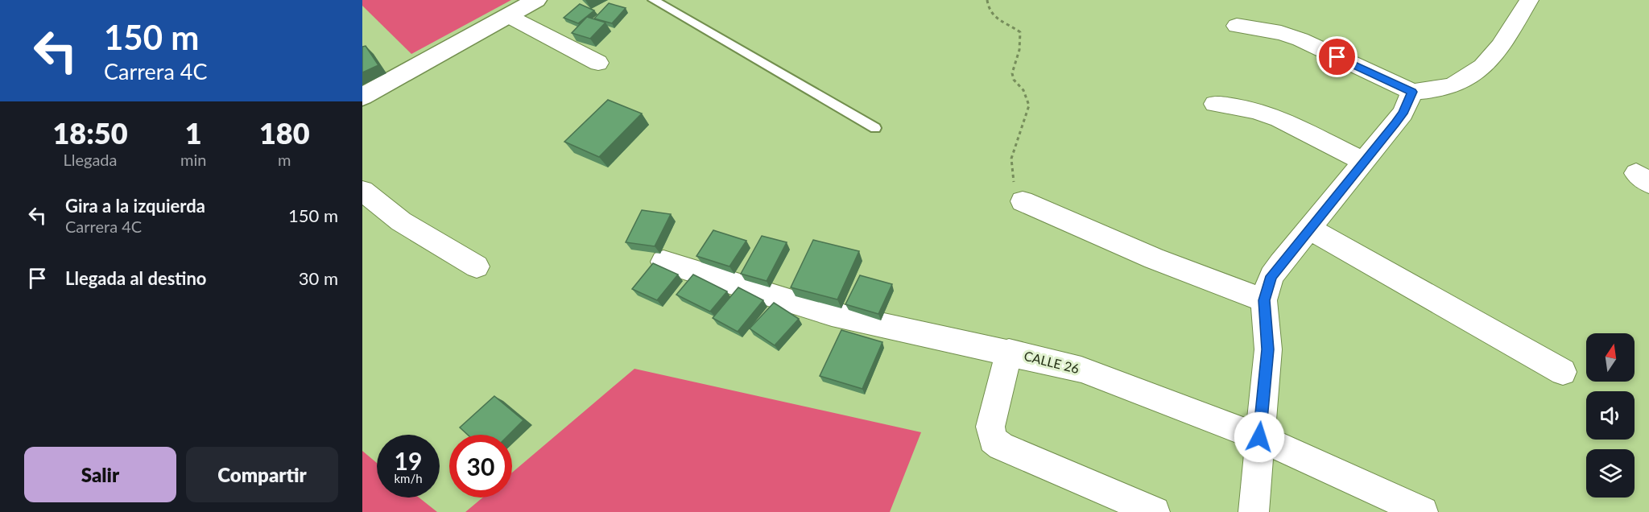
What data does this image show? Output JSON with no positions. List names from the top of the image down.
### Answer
{
  "streets": {
    "street": ["CALLE 26"]
  },
  "north": "top",
  "page": {
    "turn": ["150 m", "Carrera 4C"],
    "eta": [
      "18:50",
      "Llegada",
      "1",
      "min",
      "180",
      "m"
    ],
    "list": [
      {
        "name": "Gira a la izquierda",
        "note": "Carrera 4C",
        "value": "150 m"
      },
      {
        "name": "Llegada al destino",
        "value": "30 m"
      }
    ],
    "speed": "19 km/h",
    "limit": "30",
    "buttons": ["Salir", "Compartir"]
  }
}
